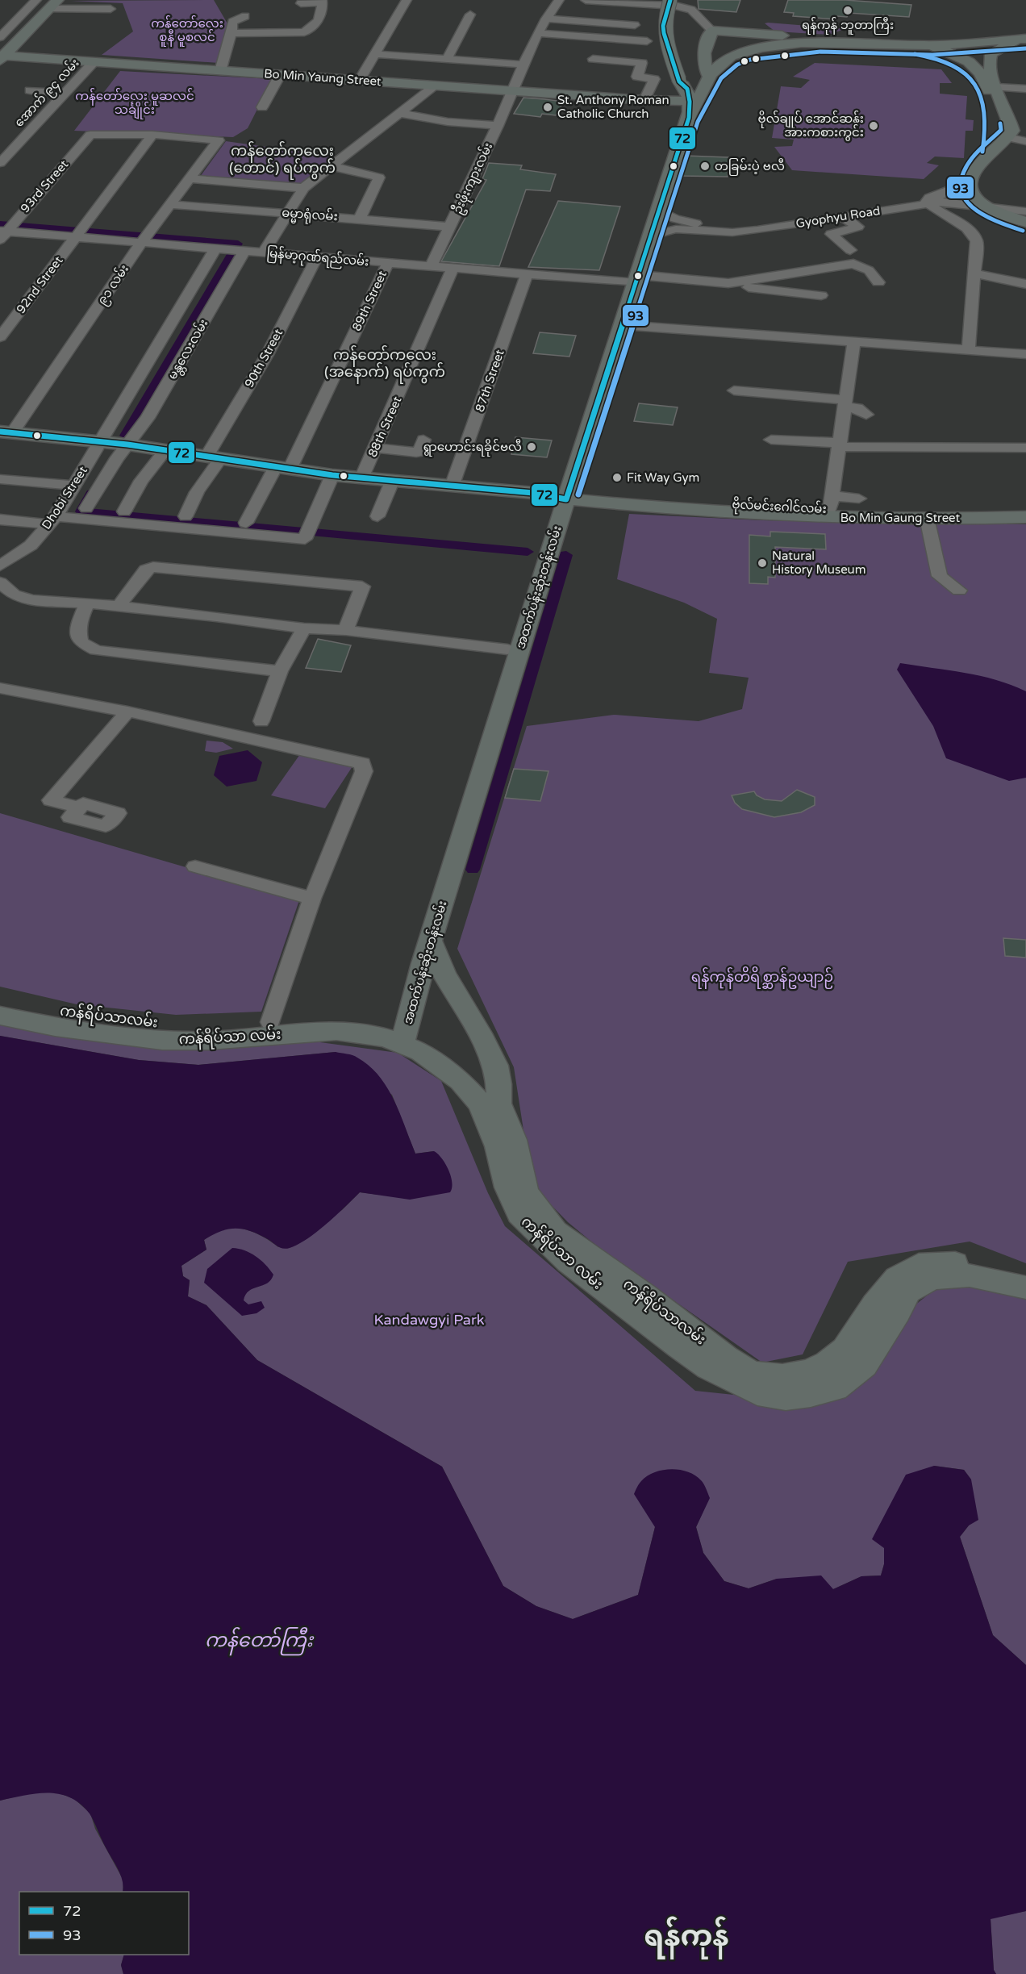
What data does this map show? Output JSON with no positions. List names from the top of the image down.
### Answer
{
  "streets": {
    "main road": [
      "Bo Min Yaung Street",
      "ဗိုလ်မင်းဂေါင်လမ်း",
      "Bo Min Gaung Street",
      "အထက်ပန်းဆိုးတန်းလမ်း",
      "ကန်ရိပ်သာလမ်း",
      "ကန်ရိပ်သာ လမ်း"
    ],
    "street": [
      "အောက် ၉၄ လမ်း",
      "ဦးဖိုးကျားလမ်း",
      "93rd Street",
      "ဓမ္မာရုံလမ်း",
      "Gyophyu Road",
      "မြန်မာ့ဂုဏ်ရည်လမ်း",
      "92nd Street",
      "၉၁ လမ်း",
      "89th Street",
      "မန္တလေးလမ်း",
      "90th Street",
      "87th Street",
      "88th Street",
      "Dhobi Street"
    ]
  },
  "crossings": [
    ["Bo Min Yaung Street", "အောက် ၉၄ လမ်း"],
    ["Bo Min Yaung Street", "ဦးဖိုးကျားလမ်း"],
    ["Bo Min Yaung Street", "အထက်ပန်းဆိုးတန်းလမ်း"],
    ["ဦးဖိုးကျားလမ်း", "ဓမ္မာရုံလမ်း"],
    ["ဦးဖိုးကျားလမ်း", "မြန်မာ့ဂုဏ်ရည်လမ်း"],
    ["93rd Street", "မြန်မာ့ဂုဏ်ရည်လမ်း"],
    ["93rd Street", "92nd Street"],
    ["93rd Street", "၉၁ လမ်း"],
    ["ဓမ္မာရုံလမ်း", "၉၁ လမ်း"],
    ["Gyophyu Road", "အထက်ပန်းဆိုးတန်းလမ်း"],
    ["မြန်မာ့ဂုဏ်ရည်လမ်း", "92nd Street"],
    ["မြန်မာ့ဂုဏ်ရည်လမ်း", "၉၁ လမ်း"],
    ["မြန်မာ့ဂုဏ်ရည်လမ်း", "89th Street"],
    ["မြန်မာ့ဂုဏ်ရည်လမ်း", "မန္တလေးလမ်း"],
    ["မြန်မာ့ဂုဏ်ရည်လမ်း", "90th Street"],
    ["မြန်မာ့ဂုဏ်ရည်လမ်း", "87th Street"],
    ["မြန်မာ့ဂုဏ်ရည်လမ်း", "88th Street"],
    ["မြန်မာ့ဂုဏ်ရည်လမ်း", "အထက်ပန်းဆိုးတန်းလမ်း"],
    ["92nd Street", "၉၁ လမ်း"],
    ["မန္တလေးလမ်း", "Dhobi Street"],
    ["ဗိုလ်မင်းဂေါင်လမ်း", "Bo Min Gaung Street"],
    ["ဗိုလ်မင်းဂေါင်လမ်း", "အထက်ပန်းဆိုးတန်းလမ်း"],
    ["Bo Min Gaung Street", "အထက်ပန်းဆိုးတန်းလမ်း"],
    ["အထက်ပန်းဆိုးတန်းလမ်း", "ကန်ရိပ်သာလမ်း"],
    ["အထက်ပန်းဆိုးတန်းလမ်း", "ကန်ရိပ်သာ လမ်း"],
    ["ကန်ရိပ်သာလမ်း", "ကန်ရိပ်သာ လမ်း"]
  ],
  "districts": ["ကန်တော်ကလေး (တောင်) ရပ်ကွက်", "ကန်တော်ကလေး (အနောက်) ရပ်ကွက်", "ရန်ကုန်"],
  "water": ["ကန်တော်ကြီး"],
  "parks": [
    "ကန်တော်လေး စူနီ မူစလင်",
    "ကန်တော်လေး မူဆလင် သင်္ချိုင်း",
    "ရန်ကုန်တိရိစ္ဆာန်ဥယျာဉ်",
    "Kandawgyi Park"
  ],
  "places": [
    "ရန်ကုန် ဘူတာကြီး",
    "St. Anthony Roman Catholic Church",
    "ဗိုလ်ချုပ် အောင်ဆန်း အားကစားကွင်း",
    "တခြမ်းပဲ့ ဗလီ",
    "ရွာဟောင်းရခိုင်ဗလီ",
    "Fit Way Gym",
    "Natural History Museum"
  ],
  "lines": ["transit line 72", "transit line 93"],
  "legend": ["72", "93"]
}
